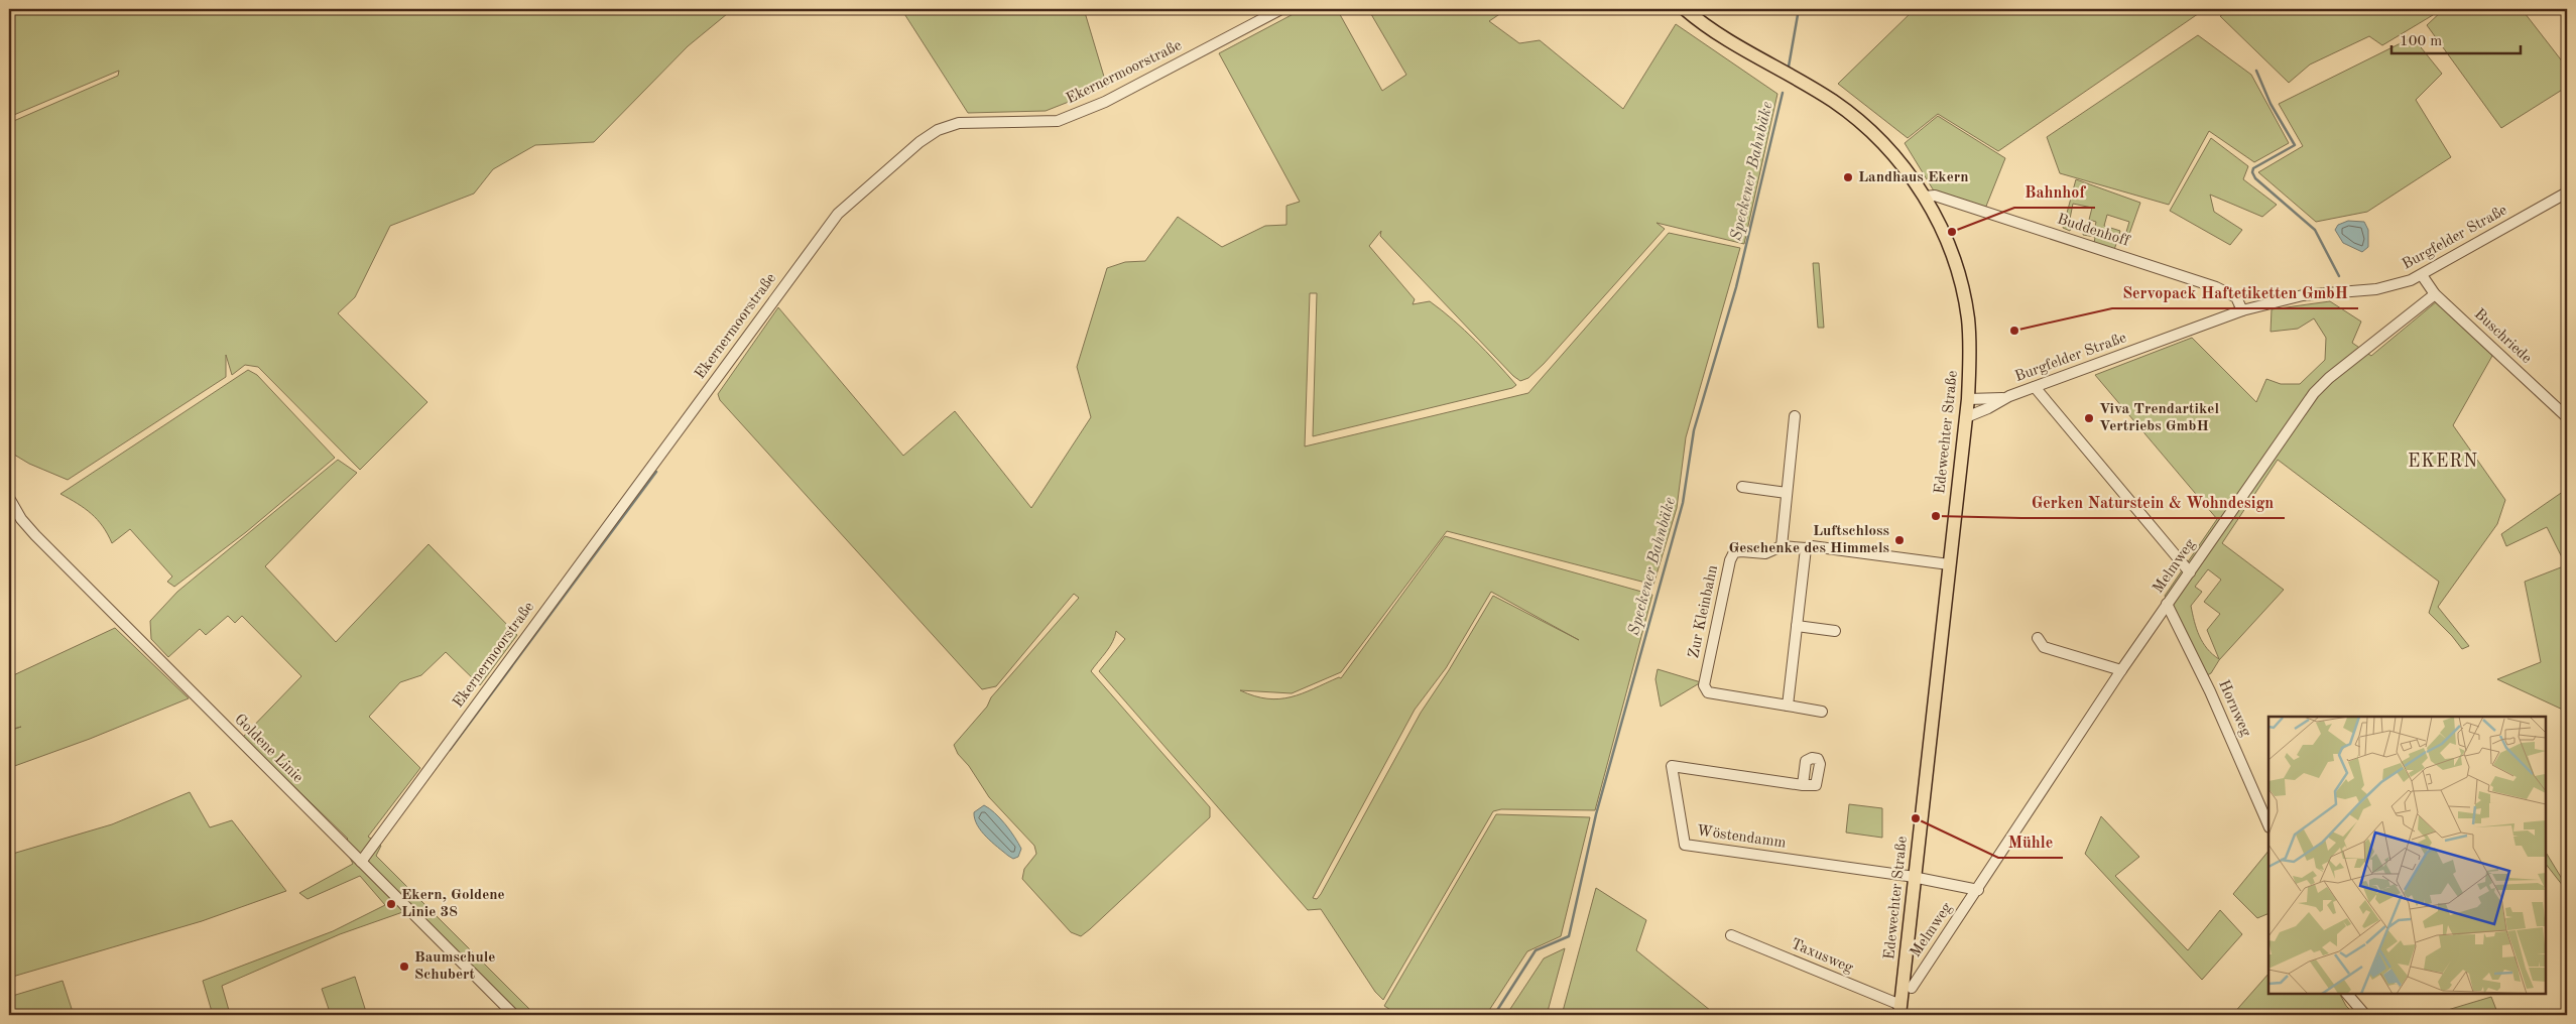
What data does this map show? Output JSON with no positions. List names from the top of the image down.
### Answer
{
  "streets": {
    "main road": ["Edewechter Straße"],
    "street": [
      "Ekernermoorstraße",
      "Buddenhoff",
      "Burgfelder Straße",
      "Buschriede",
      "Melmweg",
      "Zur Kleinbahn",
      "Hornweg",
      "Goldene Linie",
      "Wöstendamm",
      "Taxusweg"
    ]
  },
  "crossings": [
    ["Ekernermoorstraße", "Goldene Linie"],
    ["Buddenhoff", "Burgfelder Straße"],
    ["Buddenhoff", "Edewechter Straße"],
    ["Burgfelder Straße", "Buschriede"],
    ["Burgfelder Straße", "Edewechter Straße"],
    ["Buschriede", "Melmweg"],
    ["Edewechter Straße", "Melmweg"],
    ["Edewechter Straße", "Zur Kleinbahn"],
    ["Edewechter Straße", "Wöstendamm"],
    ["Edewechter Straße", "Taxusweg"],
    ["Melmweg", "Hornweg"],
    ["Melmweg", "Wöstendamm"]
  ],
  "districts": ["EKERN"],
  "water": ["Speckener Bahnbäke"],
  "places": [
    "Landhaus Ekern",
    "Bahnhof",
    "Servopack Haftetiketten GmbH",
    "Viva Trendartikel Vertriebs GmbH",
    "Gerken Naturstein & Wohndesign",
    "Luftschloss Geschenke des Himmels",
    "Mühle",
    "Ekern, Goldene Linie 38",
    "Baumschule Schubert"
  ],
  "scale_bar": "100 m"
}
